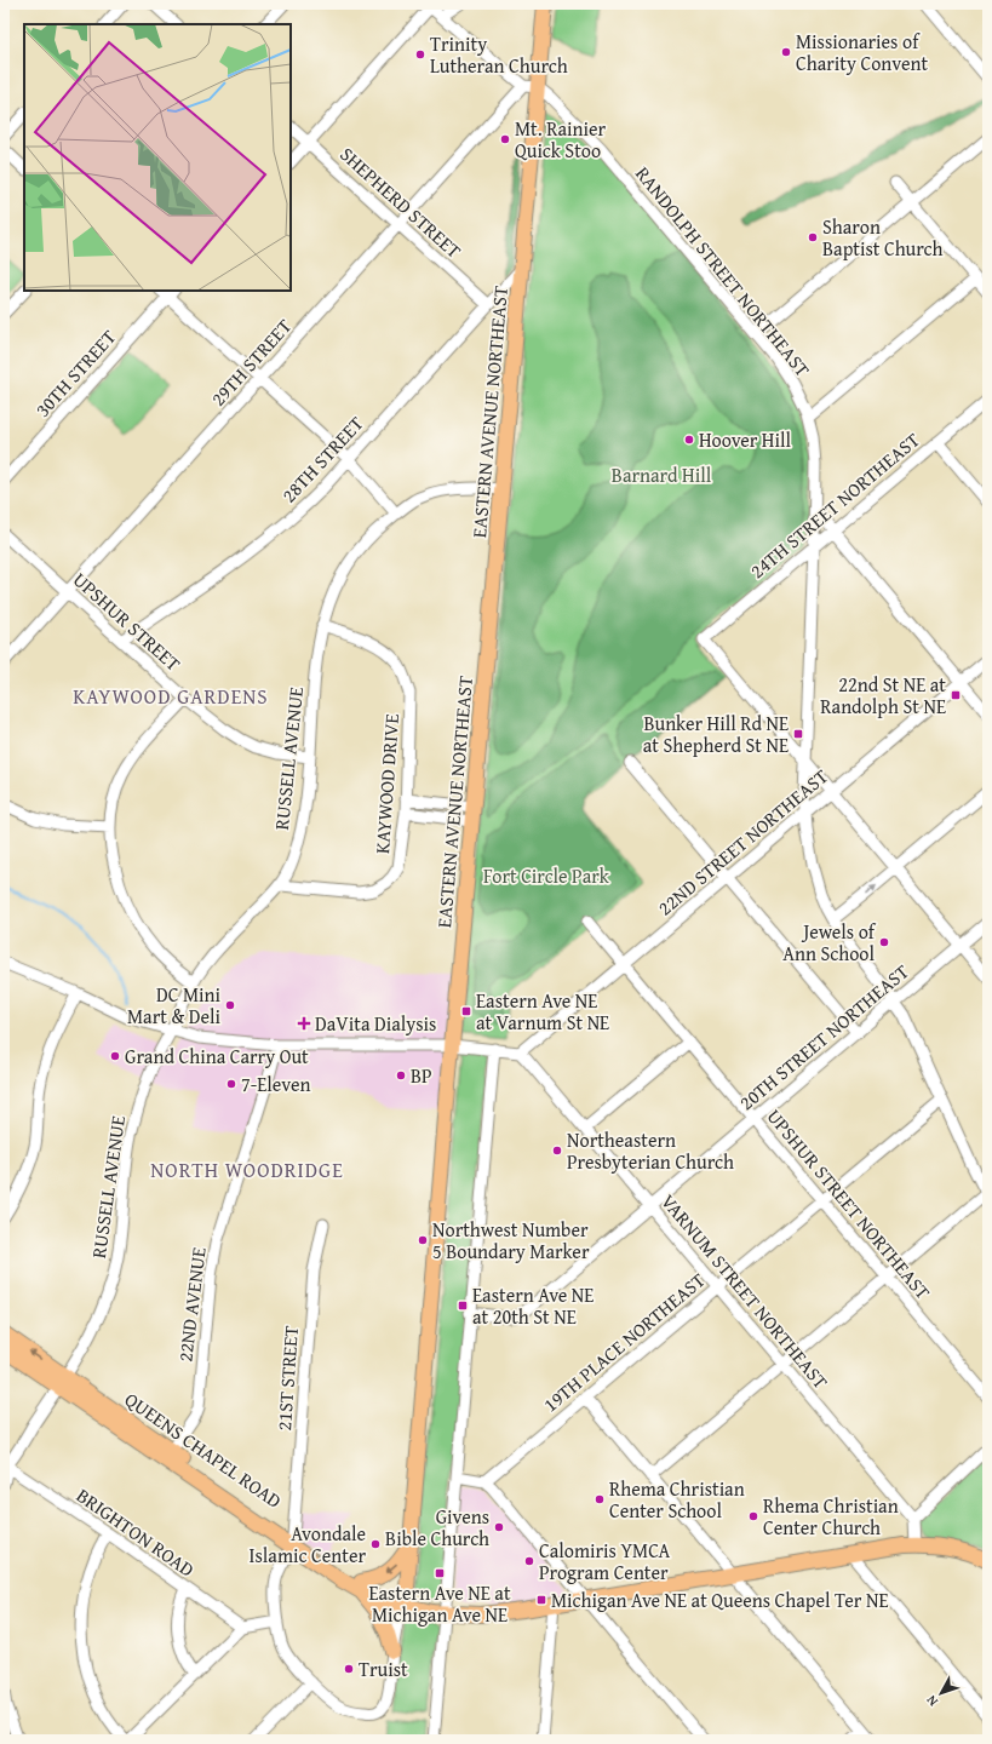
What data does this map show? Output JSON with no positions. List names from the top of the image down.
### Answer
{
  "streets": {
    "main road": ["EASTERN AVENUE NORTHEAST", "QUEENS CHAPEL ROAD"],
    "street": [
      "SHEPHERD STREET",
      "RANDOLPH STREET NORTHEAST",
      "29TH STREET",
      "30TH STREET",
      "28TH STREET",
      "24TH STREET NORTHEAST",
      "UPSHUR STREET",
      "RUSSELL AVENUE",
      "KAYWOOD DRIVE",
      "22ND STREET NORTHEAST",
      "20TH STREET NORTHEAST",
      "UPSHUR STREET NORTHEAST",
      "VARNUM STREET NORTHEAST",
      "22ND AVENUE",
      "19TH PLACE NORTHEAST",
      "21ST STREET",
      "BRIGHTON ROAD"
    ]
  },
  "crossings": [
    ["SHEPHERD STREET", "29TH STREET"],
    ["SHEPHERD STREET", "28TH STREET"],
    ["RANDOLPH STREET NORTHEAST", "29TH STREET"],
    ["RANDOLPH STREET NORTHEAST", "EASTERN AVENUE NORTHEAST"],
    ["RANDOLPH STREET NORTHEAST", "24TH STREET NORTHEAST"],
    ["RANDOLPH STREET NORTHEAST", "22ND STREET NORTHEAST"],
    ["RANDOLPH STREET NORTHEAST", "20TH STREET NORTHEAST"],
    ["RANDOLPH STREET NORTHEAST", "19TH PLACE NORTHEAST"],
    ["29TH STREET", "EASTERN AVENUE NORTHEAST"],
    ["29TH STREET", "UPSHUR STREET"],
    ["EASTERN AVENUE NORTHEAST", "28TH STREET"],
    ["EASTERN AVENUE NORTHEAST", "RUSSELL AVENUE"],
    ["EASTERN AVENUE NORTHEAST", "QUEENS CHAPEL ROAD"],
    ["28TH STREET", "UPSHUR STREET"],
    ["UPSHUR STREET", "RUSSELL AVENUE"],
    ["RUSSELL AVENUE", "KAYWOOD DRIVE"],
    ["RUSSELL AVENUE", "QUEENS CHAPEL ROAD"],
    ["RUSSELL AVENUE", "BRIGHTON ROAD"],
    ["22ND STREET NORTHEAST", "UPSHUR STREET NORTHEAST"],
    ["22ND STREET NORTHEAST", "VARNUM STREET NORTHEAST"],
    ["20TH STREET NORTHEAST", "UPSHUR STREET NORTHEAST"],
    ["20TH STREET NORTHEAST", "VARNUM STREET NORTHEAST"],
    ["UPSHUR STREET NORTHEAST", "19TH PLACE NORTHEAST"],
    ["VARNUM STREET NORTHEAST", "19TH PLACE NORTHEAST"],
    ["22ND AVENUE", "QUEENS CHAPEL ROAD"],
    ["21ST STREET", "QUEENS CHAPEL ROAD"]
  ],
  "districts": ["KAYWOOD GARDENS", "NORTH WOODRIDGE"],
  "parks": ["Barnard Hill", "Fort Circle Park"],
  "places": {
    "other": [
      "Missionaries of Charity Convent",
      "Trinity Lutheran Church",
      "Mt. Rainier Quick Stoo",
      "Sharon Baptist Church",
      "Hoover Hill",
      "Jewels of Ann School",
      "DC Mini Mart & Deli",
      "Grand China Carry Out",
      "BP",
      "7-Eleven",
      "Northeastern Presbyterian Church",
      "Northwest Number 5 Boundary Marker",
      "Rhema Christian Center School",
      "Rhema Christian Center Church",
      "Givens Bible Church",
      "Avondale Islamic Center",
      "Calomiris YMCA Program Center",
      "Truist"
    ],
    "transit": [
      "22nd St NE at Randolph St NE",
      "Bunker Hill Rd NE at Shepherd St NE",
      "Eastern Ave NE at Varnum St NE",
      "Eastern Ave NE at 20th St NE",
      "Eastern Ave NE at Michigan Ave NE",
      "Michigan Ave NE at Queens Chapel Ter NE"
    ],
    "health": ["DaVita Dialysis"]
  },
  "north": "bottom left"
}
